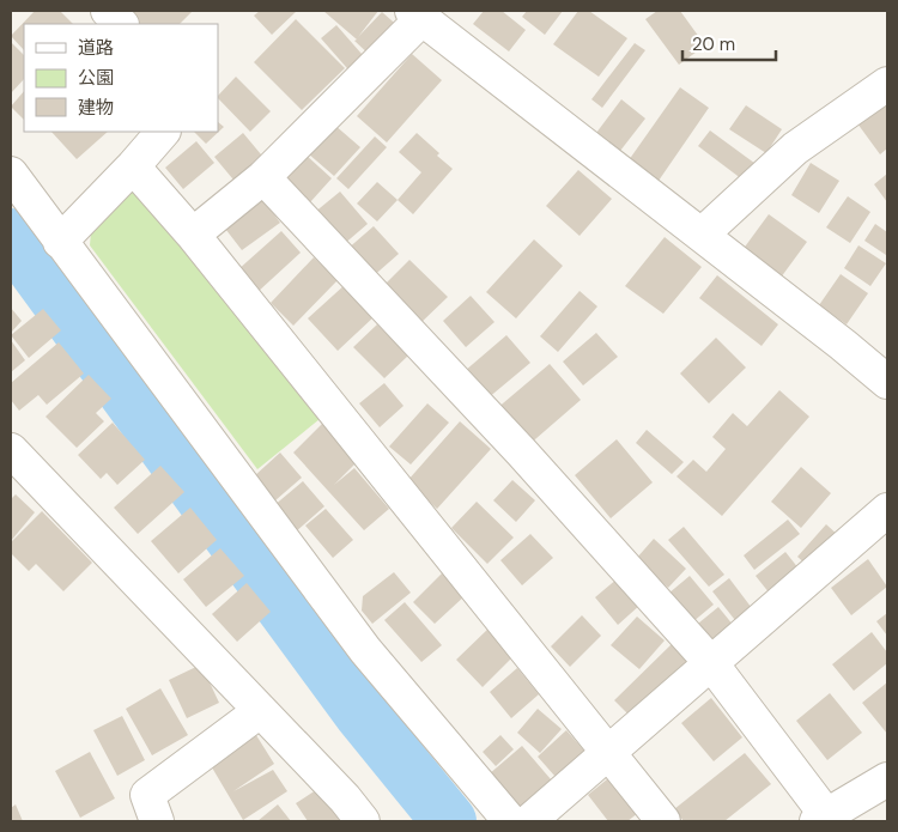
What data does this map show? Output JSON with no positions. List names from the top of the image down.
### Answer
{
  "legend": ["道路", "公園", "建物"],
  "scale_bar": "20 m"
}
